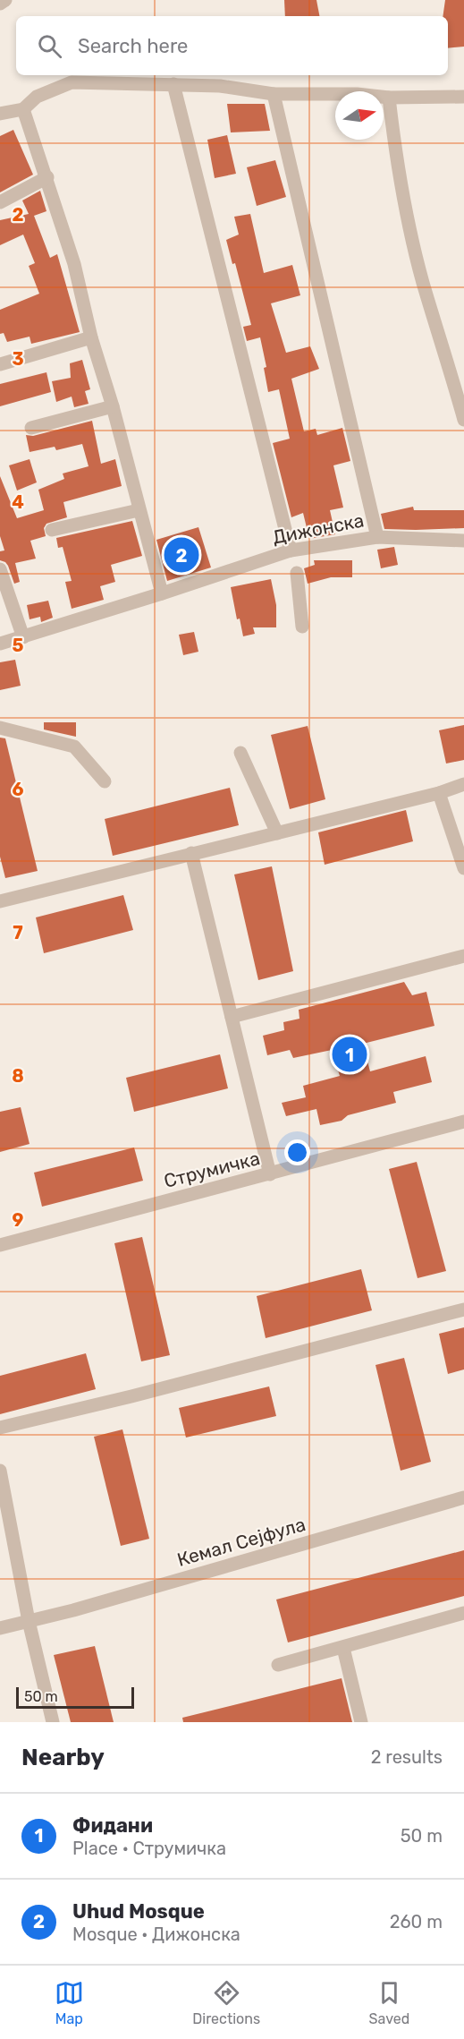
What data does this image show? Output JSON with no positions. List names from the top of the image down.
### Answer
{
  "streets": {
    "street": ["Дижонска", "Струмичка", "Кемал Сејфула"]
  },
  "scale_bar": "50 m",
  "north": "right",
  "page": {
    "search": "Search here",
    "pins": ["2", "1"],
    "scale": "50 m",
    "heading": ["Nearby", "2 results"],
    "list": [
      {
        "mark": "1",
        "name": "Фидани",
        "note": "Place · Струмичка",
        "value": "50 m"
      },
      {
        "mark": "2",
        "name": "Uhud Mosque",
        "note": "Mosque · Дижонска",
        "value": "260 m"
      }
    ],
    "nav": ["Map", "Directions", "Saved"]
  },
  "grid": {
    "rows": [
      "2",
      "3",
      "4",
      "5",
      "6",
      "7",
      "8",
      "9"
    ]
  }
}
